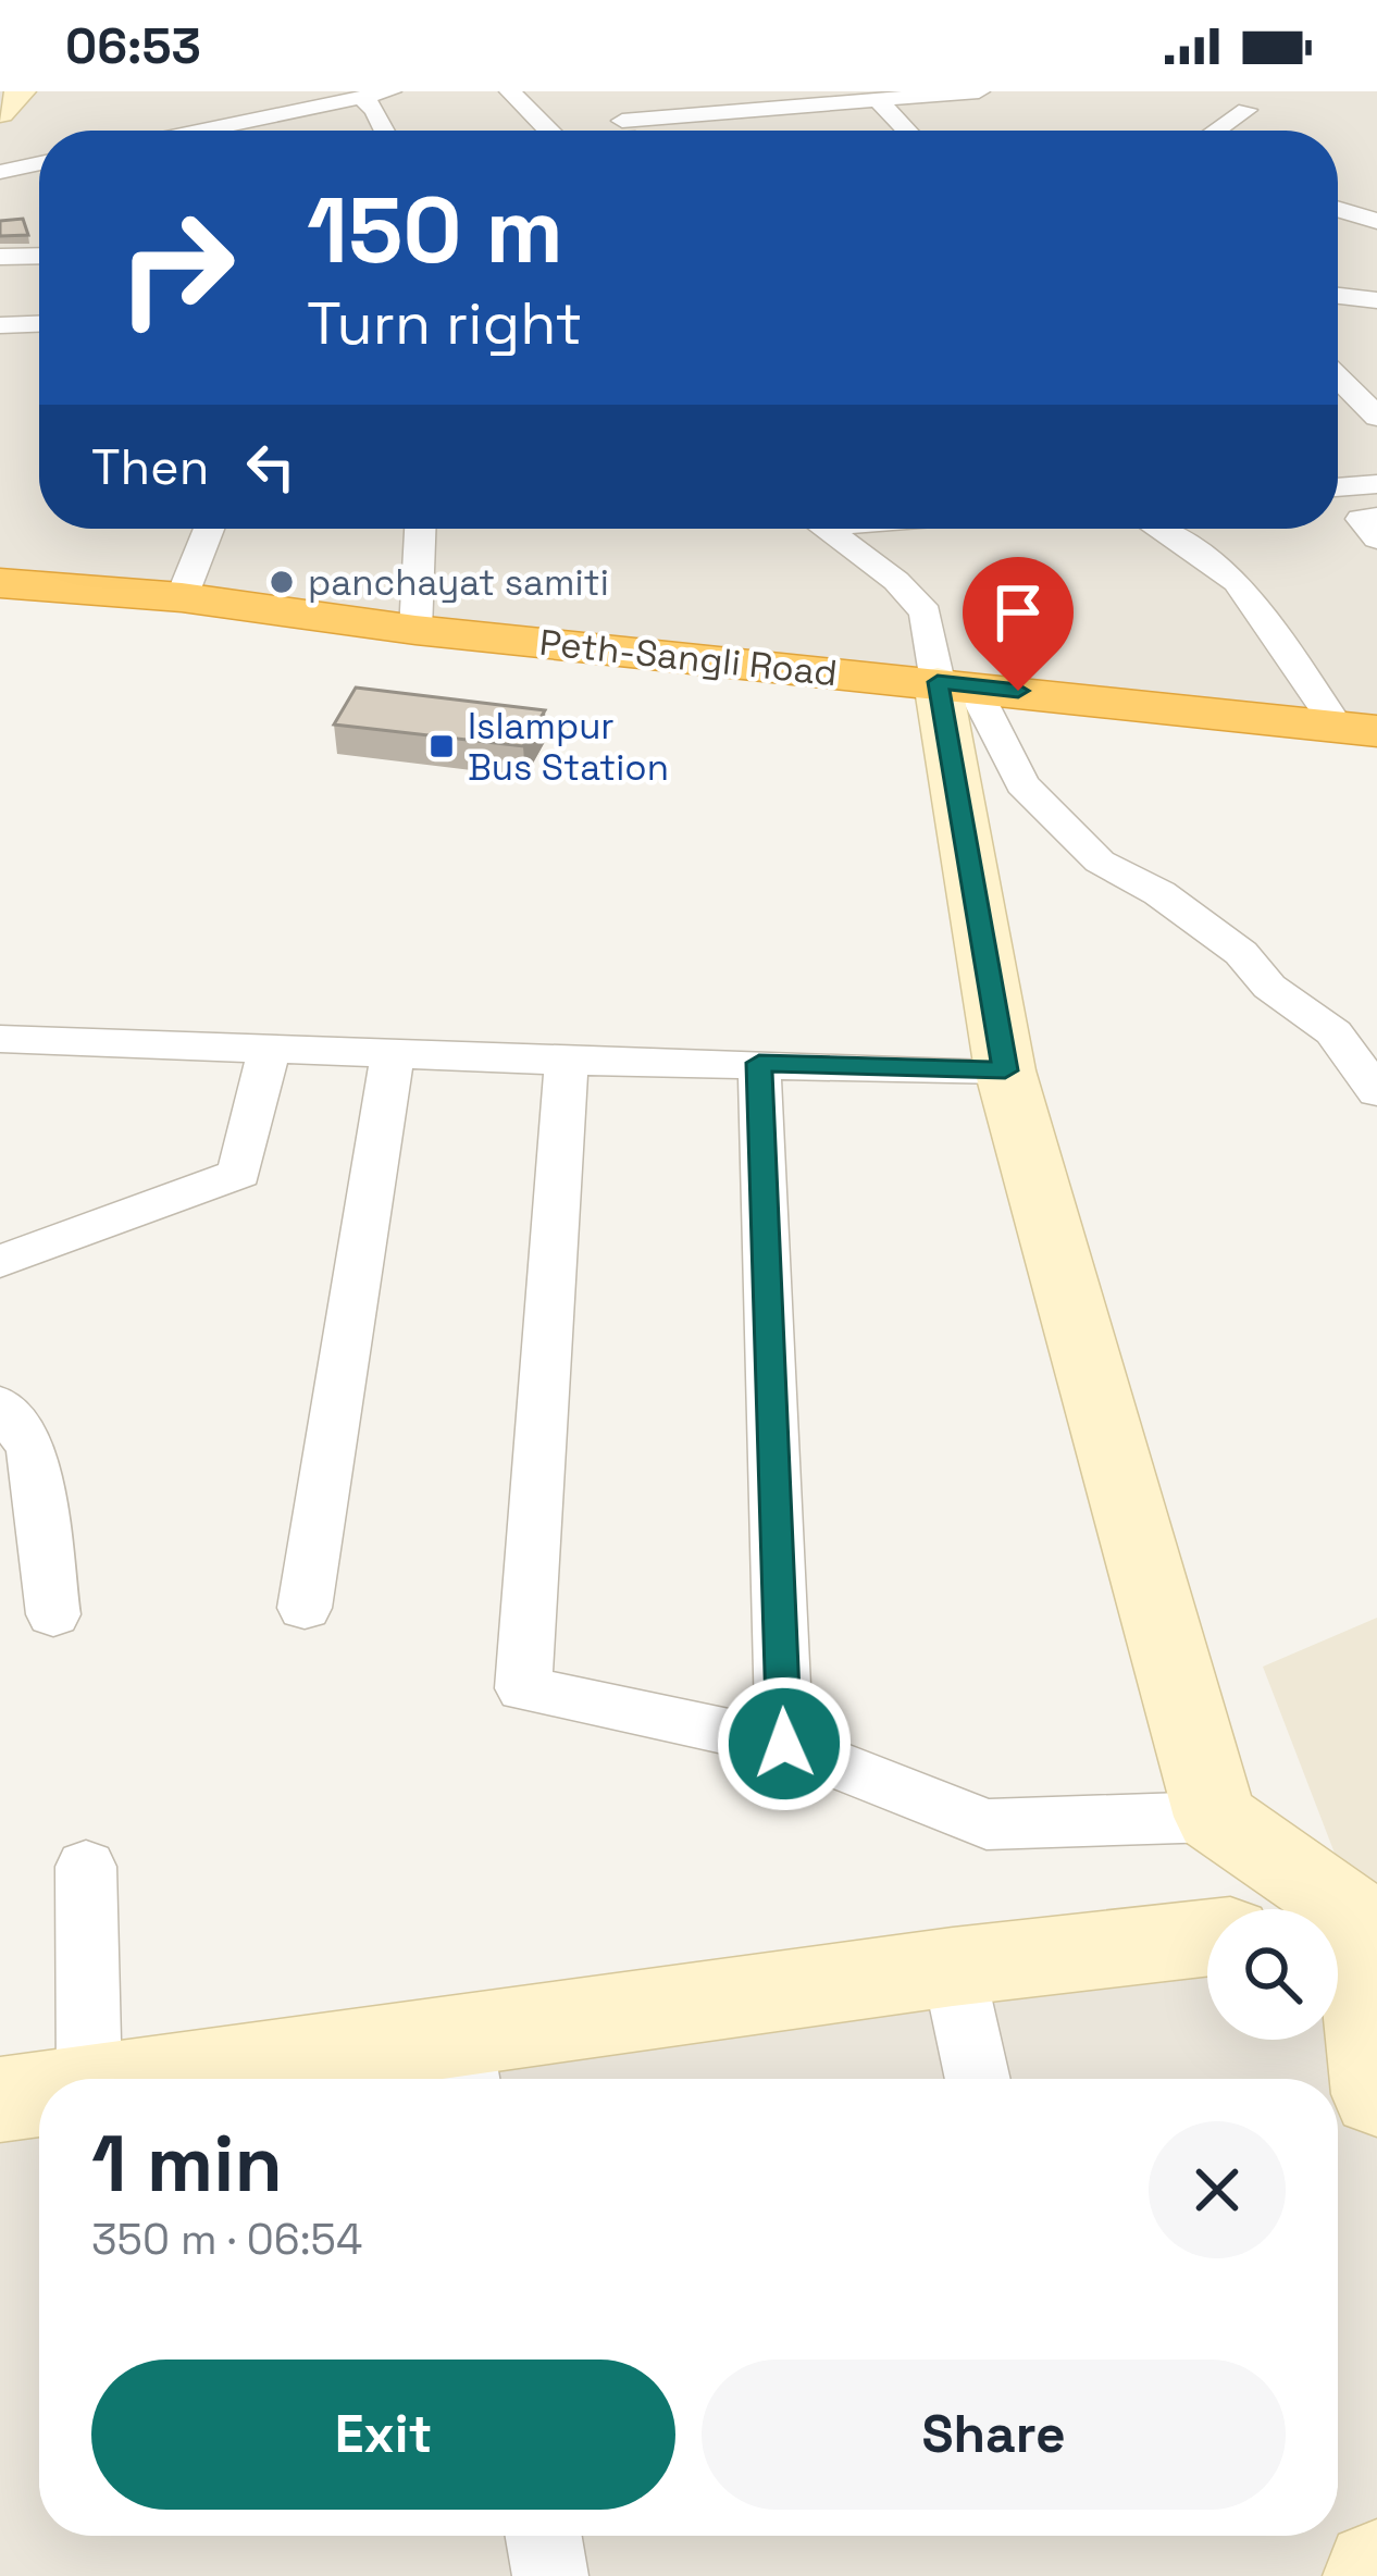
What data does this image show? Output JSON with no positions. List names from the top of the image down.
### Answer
{
  "streets": {
    "highway": ["Peth-Sangli Road"]
  },
  "places": {
    "other": ["panchayat samiti"],
    "transit": ["Islampur Bus Station"]
  },
  "page": {
    "status": "06:53",
    "turn": ["150 m", "Turn right"],
    "then": "Then",
    "heading": ["1 min", "350 m · 06:54"],
    "buttons": ["Exit", "Share"]
  }
}
